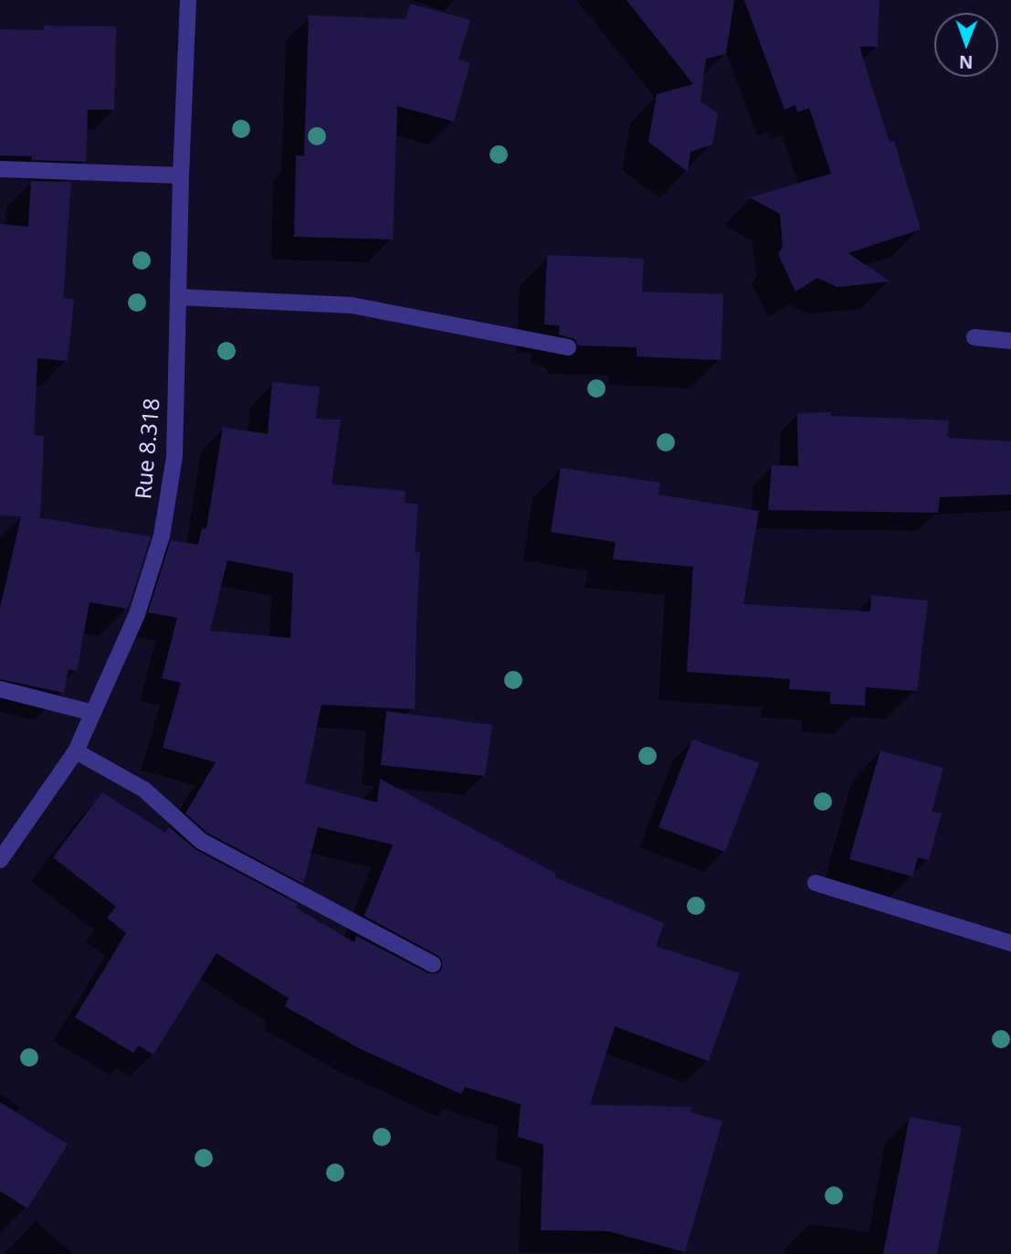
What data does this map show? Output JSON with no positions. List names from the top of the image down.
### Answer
{
  "streets": {
    "street": ["Rue 8.318"]
  },
  "north": "bottom"
}
